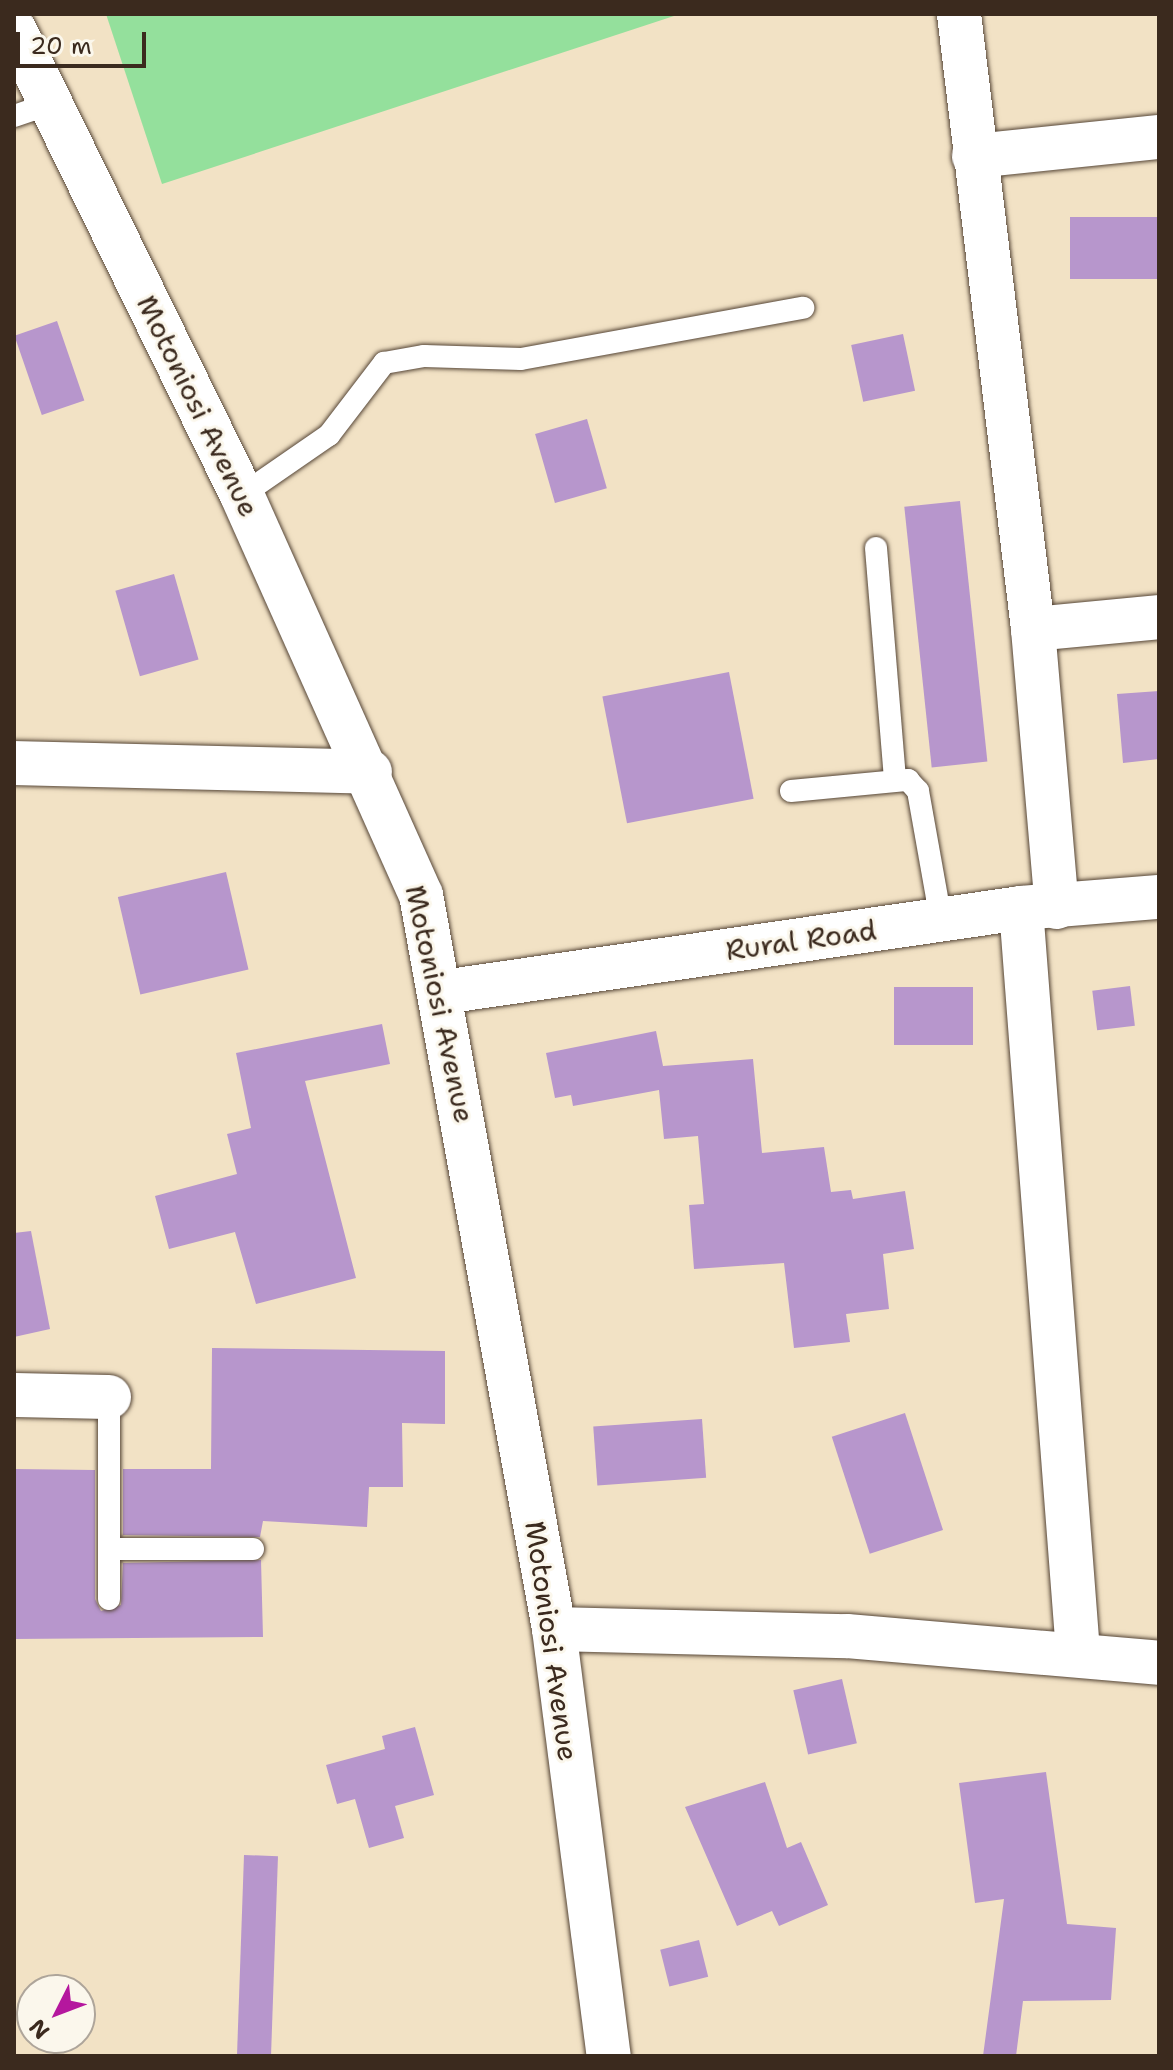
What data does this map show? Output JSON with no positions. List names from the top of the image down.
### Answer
{
  "streets": {
    "street": ["Motoniosi Avenue", "Rural Road"]
  },
  "crossings": [
    ["Motoniosi Avenue", "Rural Road"]
  ],
  "scale_bar": "20 m",
  "north": "bottom left"
}
